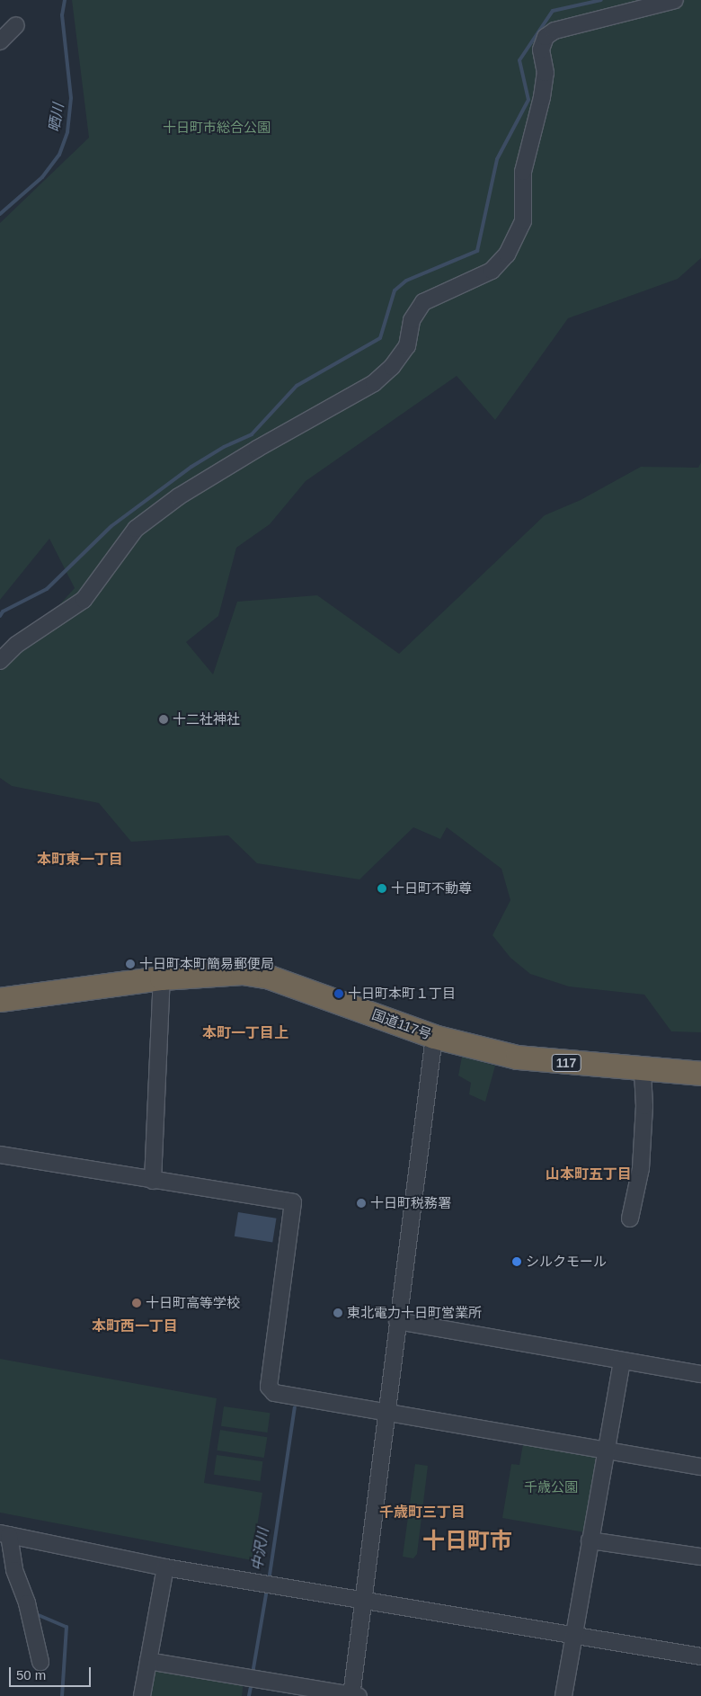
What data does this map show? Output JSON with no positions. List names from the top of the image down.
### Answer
{
  "streets": {
    "highway": ["国道117号", "117"]
  },
  "districts": [
    "本町東一丁目",
    "本町一丁目上",
    "山本町五丁目",
    "本町西一丁目",
    "千歳町三丁目",
    "十日町市"
  ],
  "water": ["晒川", "中沢川"],
  "parks": ["十日町市総合公園", "千歳公園"],
  "places": [
    "十二社神社",
    "十日町不動尊",
    "十日町本町簡易郵便局",
    "十日町本町１丁目",
    "十日町税務署",
    "シルクモール",
    "十日町高等学校",
    "東北電力十日町営業所"
  ],
  "scale_bar": "50 m"
}
